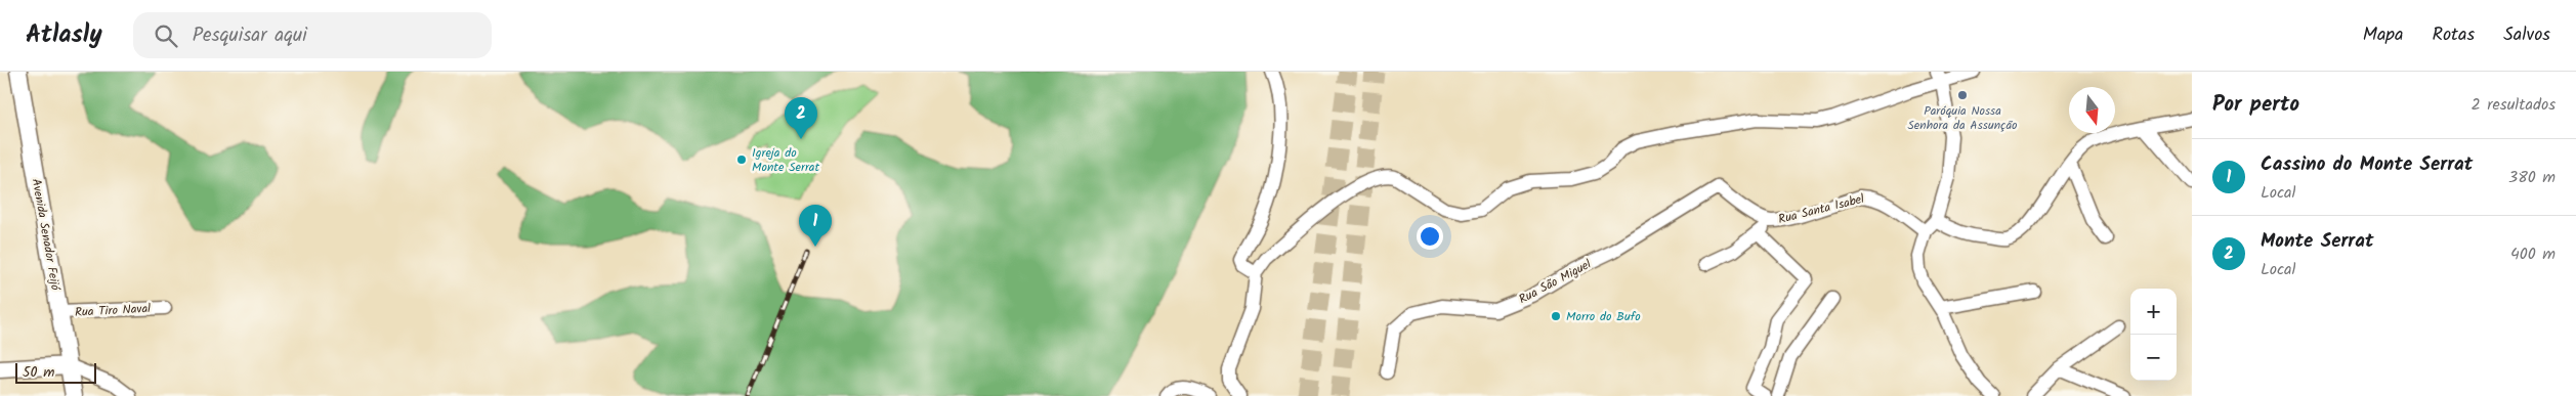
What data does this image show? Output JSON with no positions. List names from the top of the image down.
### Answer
{
  "streets": {
    "main road": ["Avenida Senador Feijó"],
    "street": ["Rua Santa Isabel", "Rua São Miguel", "Rua Tiro Naval"]
  },
  "crossings": [
    ["Rua Santa Isabel", "Rua São Miguel"],
    ["Avenida Senador Feijó", "Rua Tiro Naval"]
  ],
  "places": ["Paróquia Nossa Senhora da Assunção", "Igreja do Monte Serrat", "Morro do Bufo"],
  "scale_bar": "50 m",
  "north": "bottom",
  "page": {
    "header": "Atlasly",
    "search": "Pesquisar aqui",
    "nav": ["Mapa", "Rotas", "Salvos"],
    "heading": ["Por perto", "2 resultados"],
    "pins": ["2", "1"],
    "list": [
      {
        "mark": "1",
        "name": "Cassino do Monte Serrat",
        "note": "Local",
        "value": "380 m"
      },
      {
        "mark": "2",
        "name": "Monte Serrat",
        "note": "Local",
        "value": "400 m"
      }
    ],
    "map_buttons": ["+", "−"],
    "scale": "50 m"
  }
}
